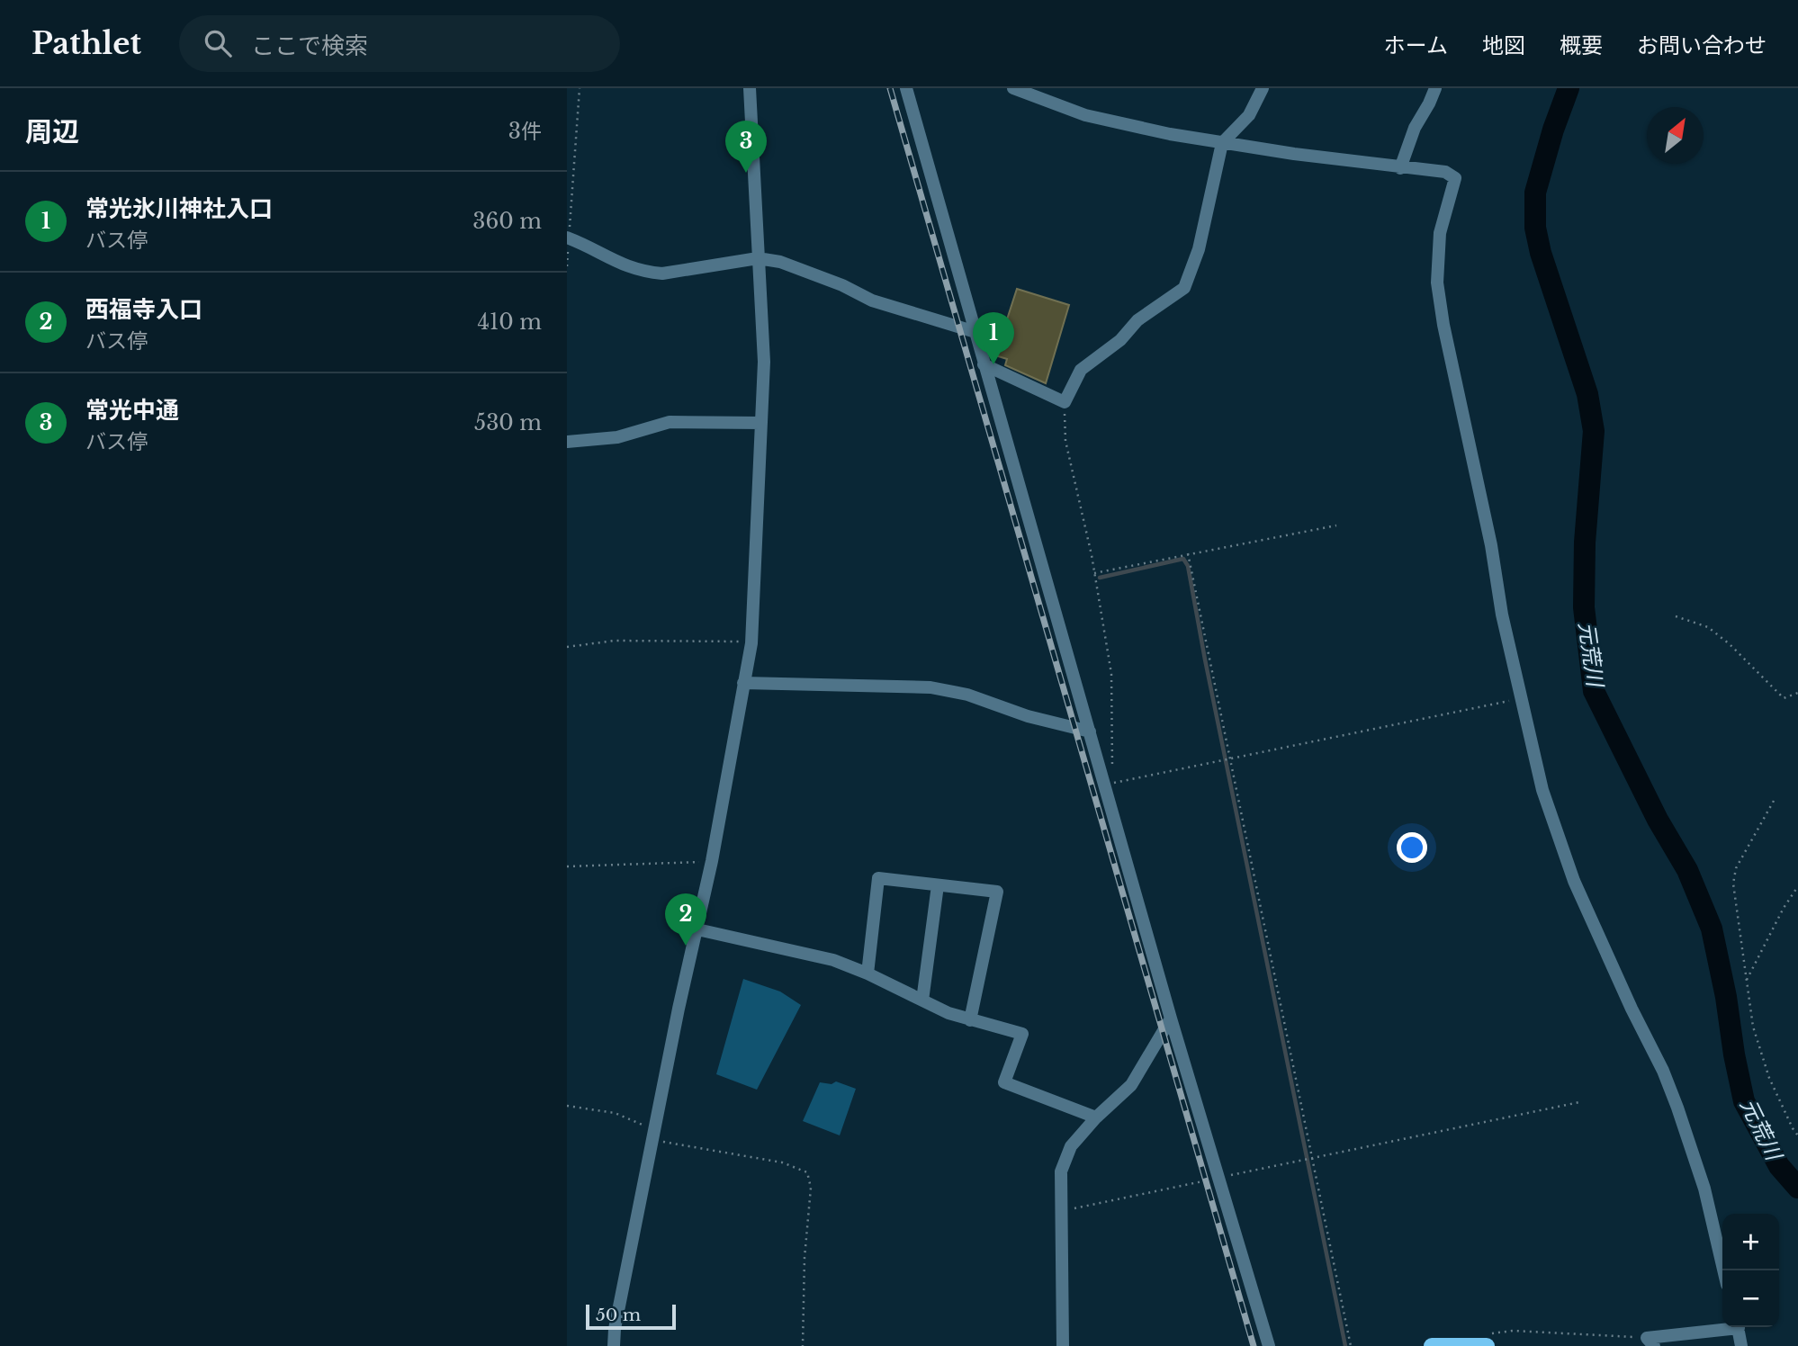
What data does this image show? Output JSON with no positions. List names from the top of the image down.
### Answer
{
  "water": ["元荒川"],
  "scale_bar": "50 m",
  "north": "top right",
  "page": {
    "header": "Pathlet",
    "search": "ここで検索",
    "nav": [
      "ホーム",
      "地図",
      "概要",
      "お問い合わせ"
    ],
    "heading": ["周辺", "3件"],
    "pins": ["3", "1", "2"],
    "list": [
      {
        "mark": "1",
        "name": "常光氷川神社入口",
        "note": "バス停",
        "value": "360 m"
      },
      {
        "mark": "2",
        "name": "西福寺入口",
        "note": "バス停",
        "value": "410 m"
      },
      {
        "mark": "3",
        "name": "常光中通",
        "note": "バス停",
        "value": "530 m"
      }
    ],
    "map_buttons": ["+", "−"],
    "scale": "50 m"
  }
}
